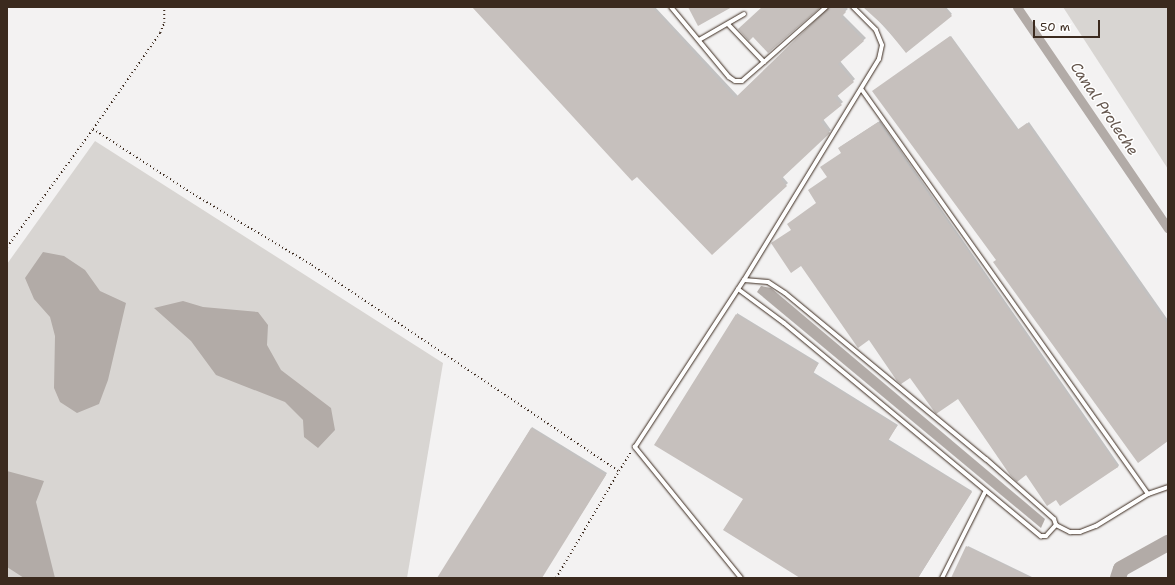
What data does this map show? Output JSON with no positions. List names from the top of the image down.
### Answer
{
  "water": ["Canal Proleche"],
  "scale_bar": "50 m"
}
